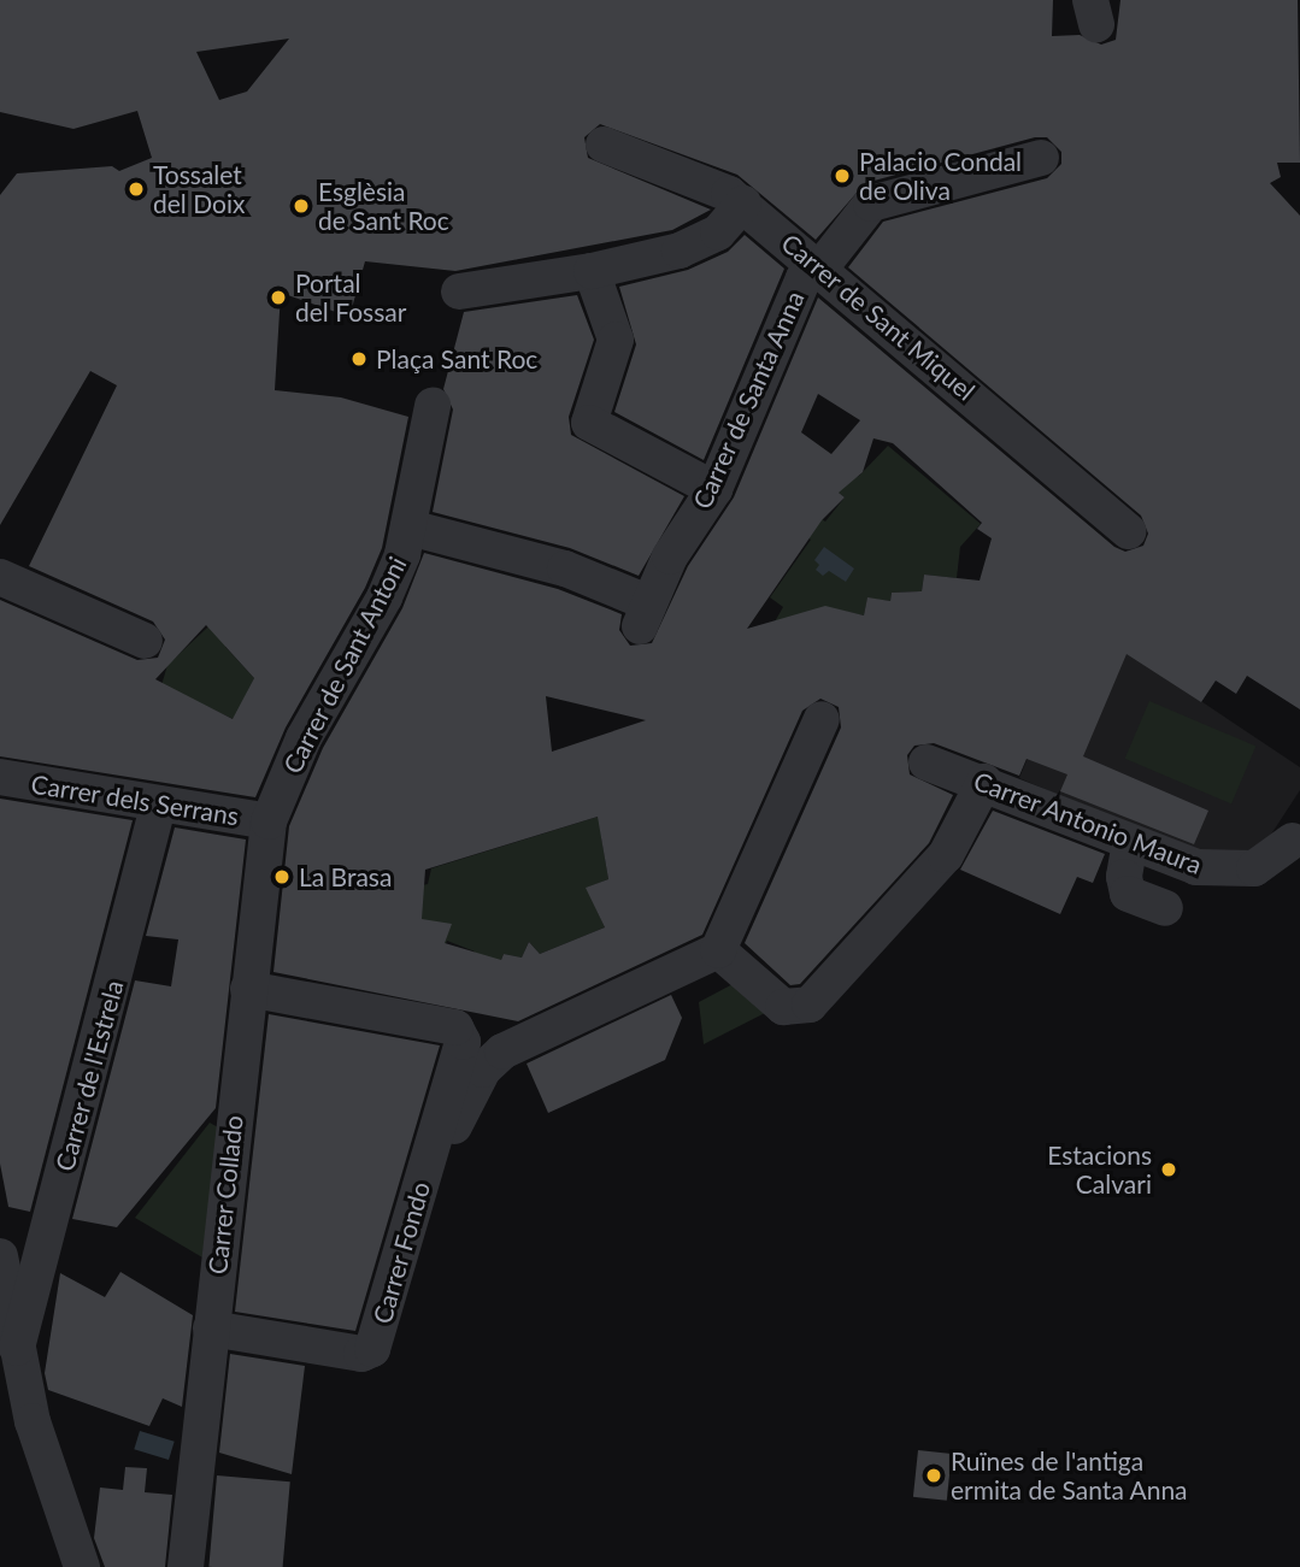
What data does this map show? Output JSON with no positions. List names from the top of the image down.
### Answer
{
  "streets": {
    "street": [
      "Carrer de Sant Miquel",
      "Carrer de Santa Anna",
      "Carrer de Sant Antoni",
      "Carrer dels Serrans",
      "Carrer Antonio Maura",
      "Carrer de l'Estrela",
      "Carrer Collado",
      "Carrer Fondo"
    ]
  },
  "crossings": [
    ["Carrer de Sant Miquel", "Carrer de Santa Anna"],
    ["Carrer de Santa Anna", "Carrer de Sant Antoni"],
    ["Carrer de Sant Antoni", "Carrer dels Serrans"],
    ["Carrer de Sant Antoni", "Carrer Collado"],
    ["Carrer dels Serrans", "Carrer de l'Estrela"],
    ["Carrer dels Serrans", "Carrer Collado"],
    ["Carrer Collado", "Carrer Fondo"]
  ],
  "places": [
    "Palacio Condal de Oliva",
    "Tossalet del Doix",
    "Esglèsia de Sant Roc",
    "Portal del Fossar",
    "Plaça Sant Roc",
    "La Brasa",
    "Estacions Calvari",
    "Ruïnes de l'antiga ermita de Santa Anna"
  ]
}
